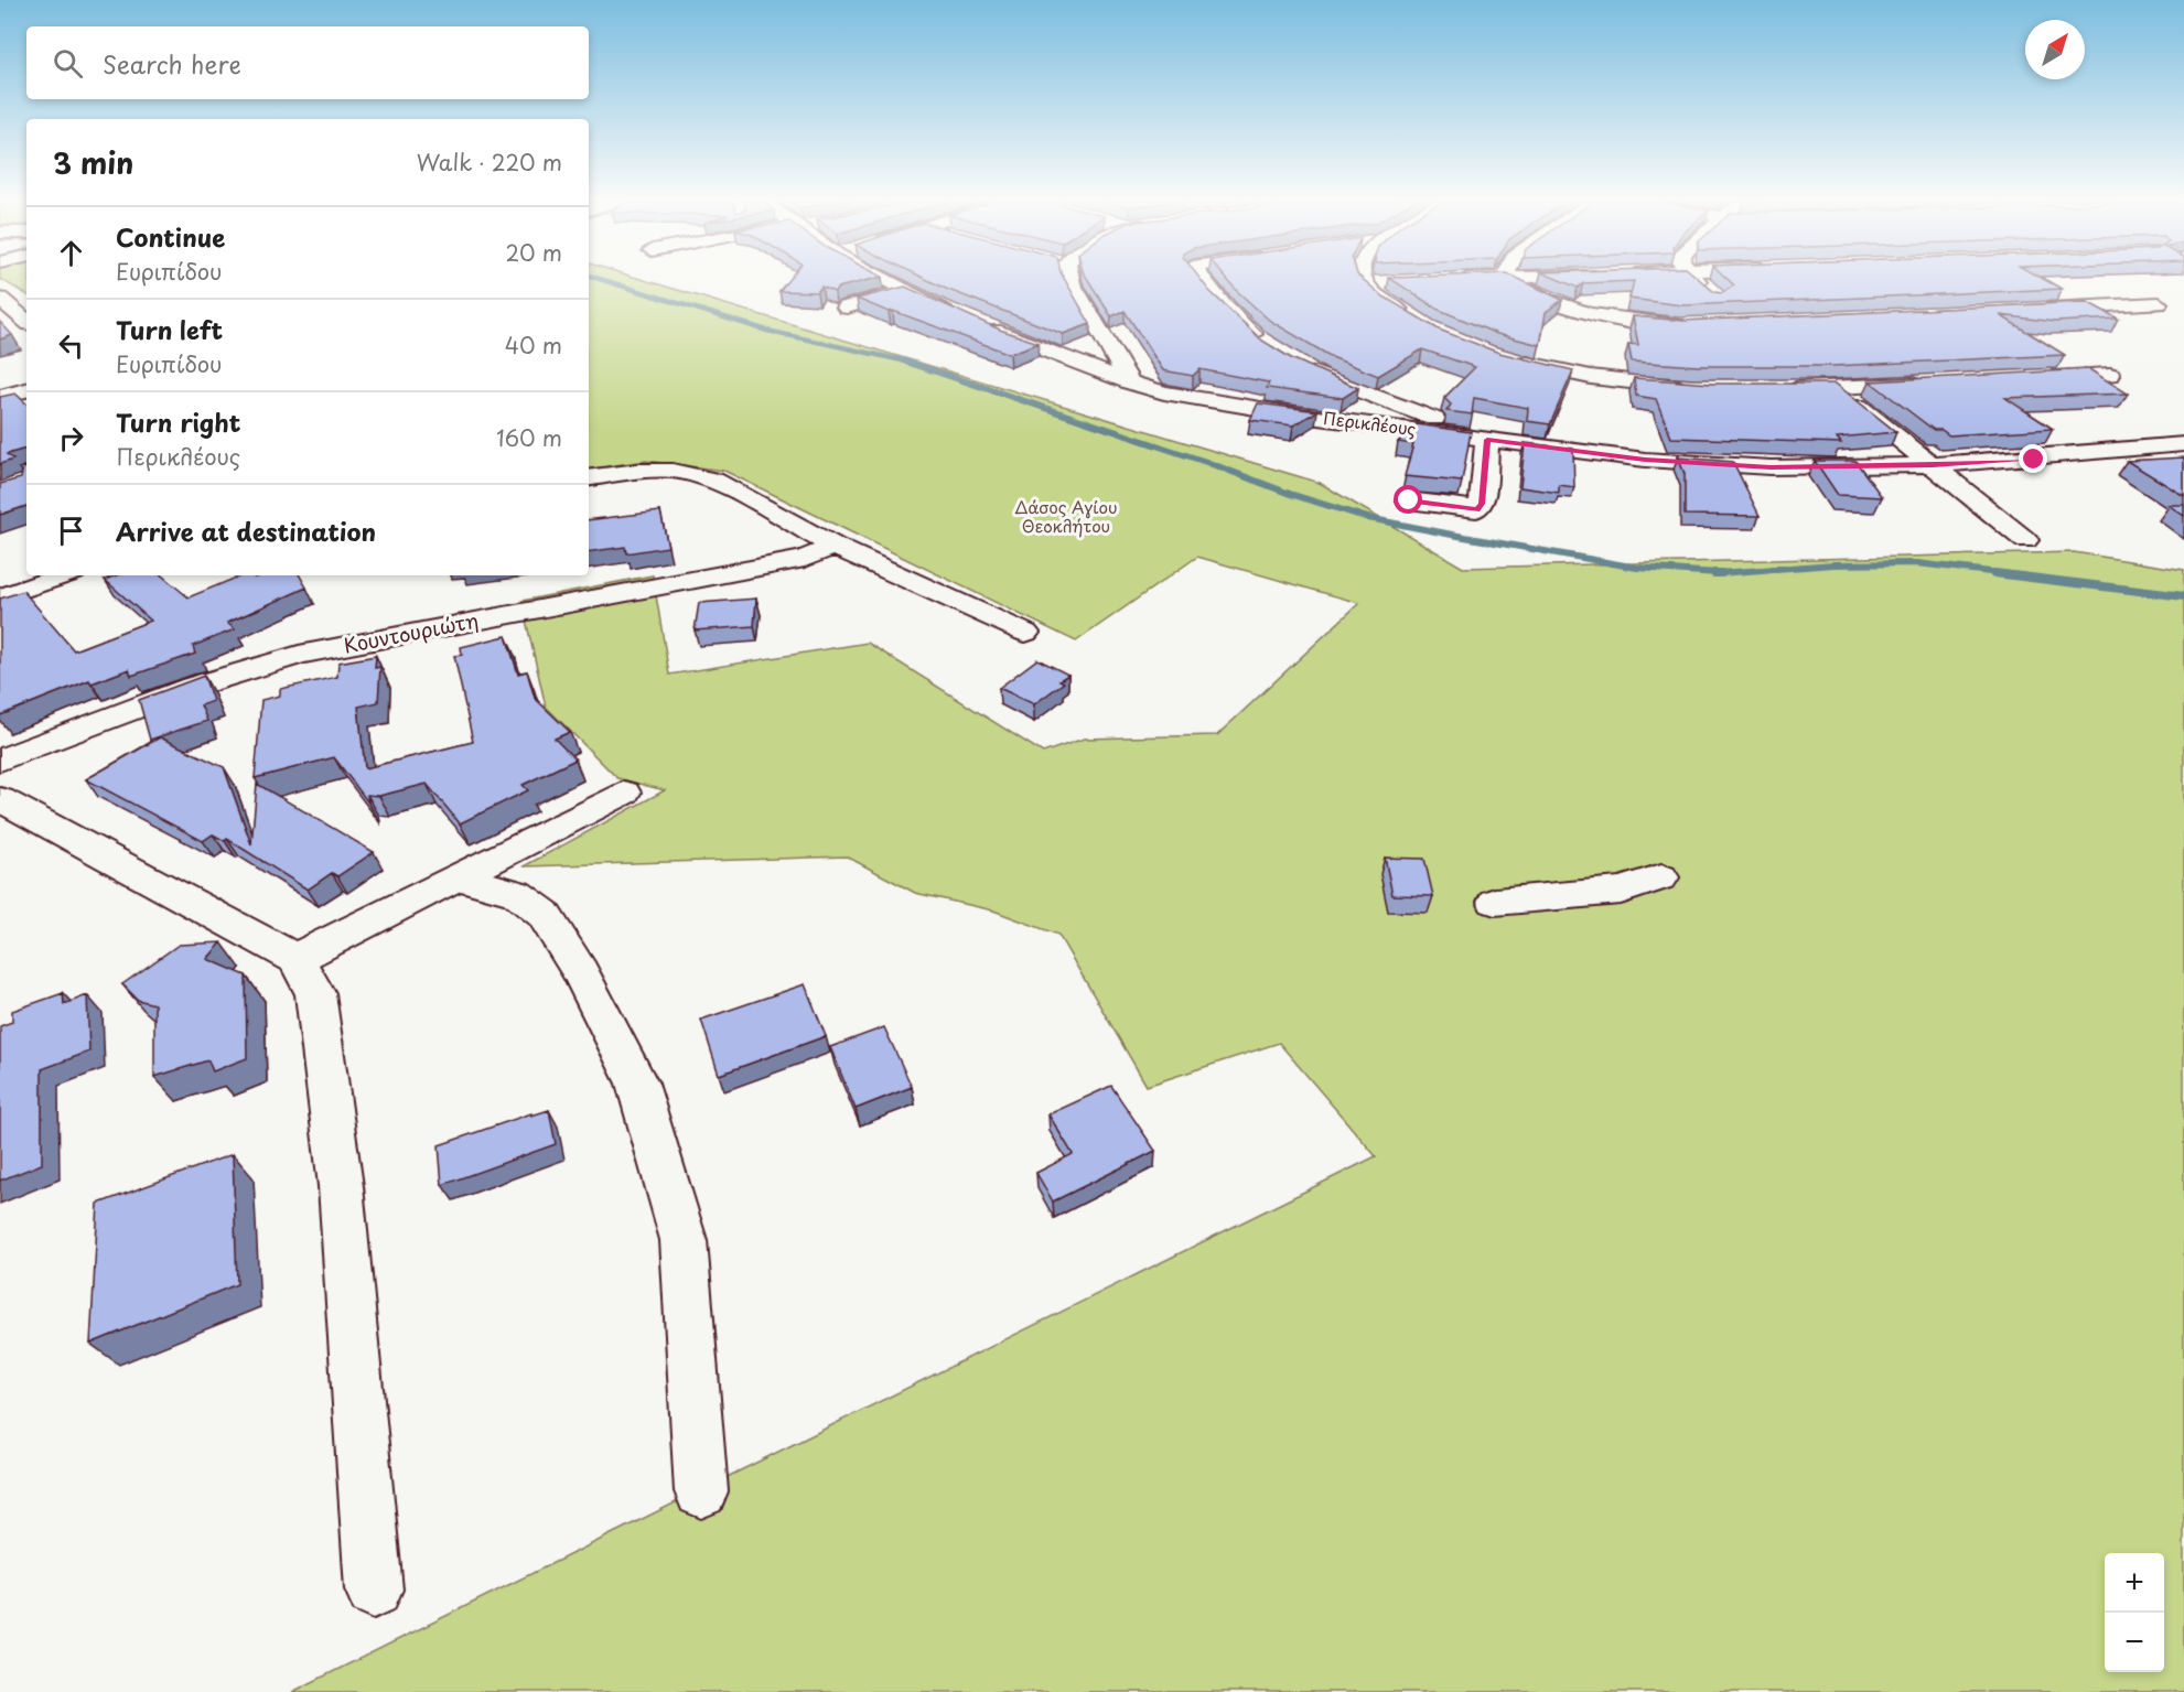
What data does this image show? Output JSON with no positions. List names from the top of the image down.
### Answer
{
  "streets": {
    "street": ["Περικλέους", "Κουντουριώτη"]
  },
  "parks": ["Δάσος Αγίου Θεοκλήτου"],
  "north": "top right",
  "page": {
    "search": "Search here",
    "heading": ["3 min", "Walk · 220 m"],
    "list": [
      ["Continue", "Ευριπίδου", "20 m"],
      ["Turn left", "Ευριπίδου", "40 m"],
      ["Turn right", "Περικλέους", "160 m"],
      "Arrive at destination"
    ],
    "map_buttons": ["+", "−"]
  }
}
